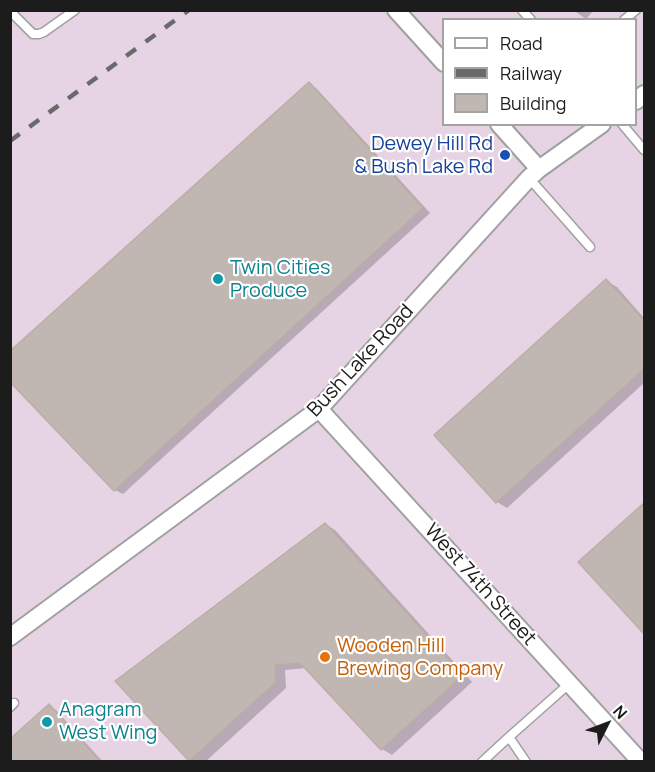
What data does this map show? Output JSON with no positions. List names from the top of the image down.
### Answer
{
  "streets": {
    "street": ["Bush Lake Road", "West 74th Street"]
  },
  "crossings": [
    ["Bush Lake Road", "West 74th Street"]
  ],
  "places": [
    "Dewey Hill Rd & Bush Lake Rd",
    "Twin Cities Produce",
    "Wooden Hill Brewing Company",
    "Anagram West Wing"
  ],
  "legend": ["Road", "Railway", "Building"],
  "north": "top right"
}
